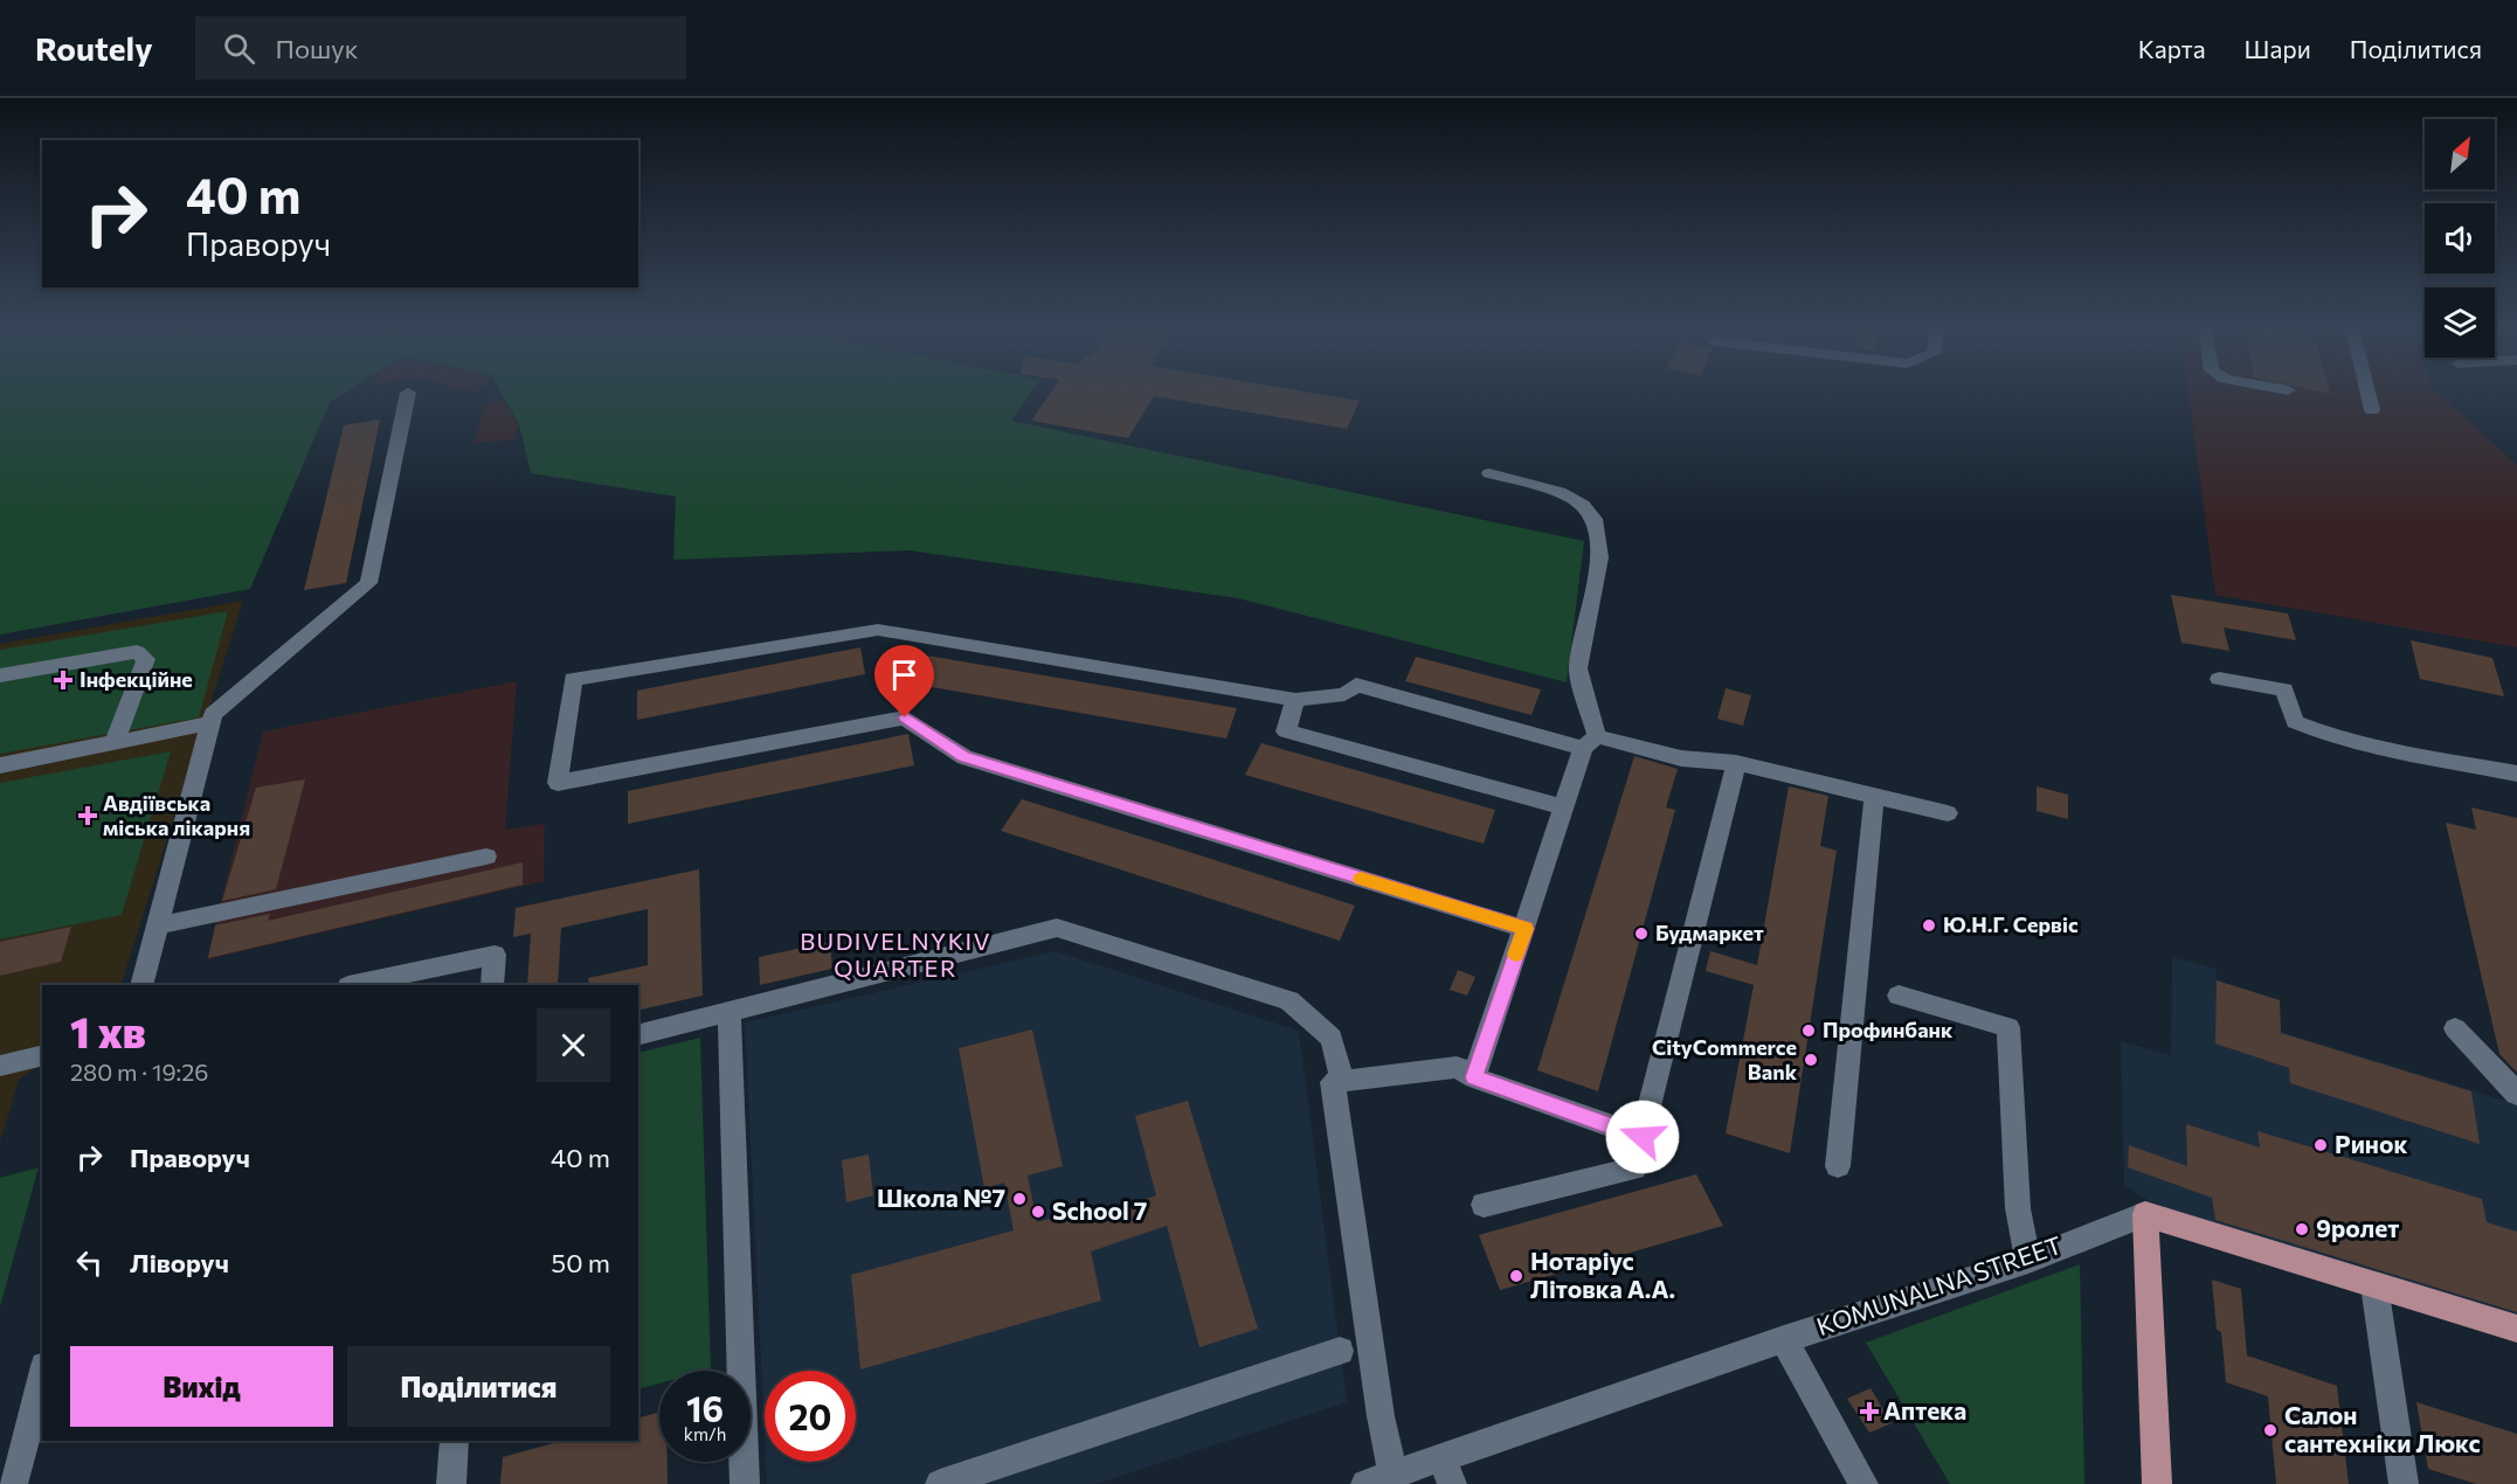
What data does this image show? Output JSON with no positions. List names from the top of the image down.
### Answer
{
  "streets": {
    "street": ["KOMUNALNA STREET"]
  },
  "districts": ["BUDIVELNYKIV QUARTER"],
  "places": {
    "health": ["Інфекційне", "Авдіївська міська лікарня", "Аптека"],
    "other": [
      "Ю.Н.Г. Сервіс",
      "Будмаркет",
      "Профинбанк",
      "CityCommerce Bank",
      "Ринок",
      "Школа №7",
      "School 7",
      "9ролет",
      "Нотаріус Літовка А.А.",
      "Салон сантехніки Люкс"
    ]
  },
  "north": "top right",
  "page": {
    "header": "Routely",
    "search": "Пошук",
    "nav": ["Карта", "Шари", "Поділитися"],
    "turn": ["40 m", "Праворуч"],
    "heading": ["1 хв", "280 m · 19:26"],
    "list": [
      {
        "name": "Праворуч",
        "value": "40 m"
      },
      {
        "name": "Ліворуч",
        "value": "50 m"
      }
    ],
    "buttons": ["Вихід", "Поділитися"],
    "speed": "16 km/h",
    "limit": "20"
  }
}
